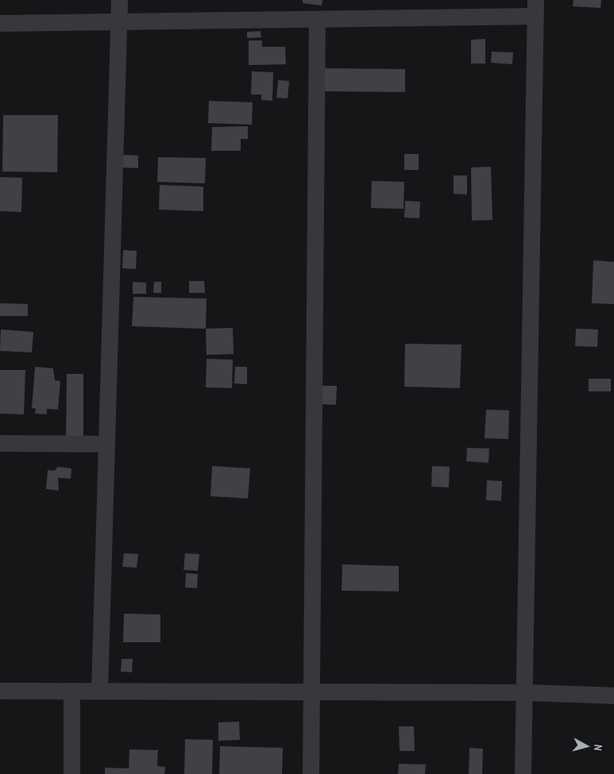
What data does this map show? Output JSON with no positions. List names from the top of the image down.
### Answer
{
  "north": "right"
}
